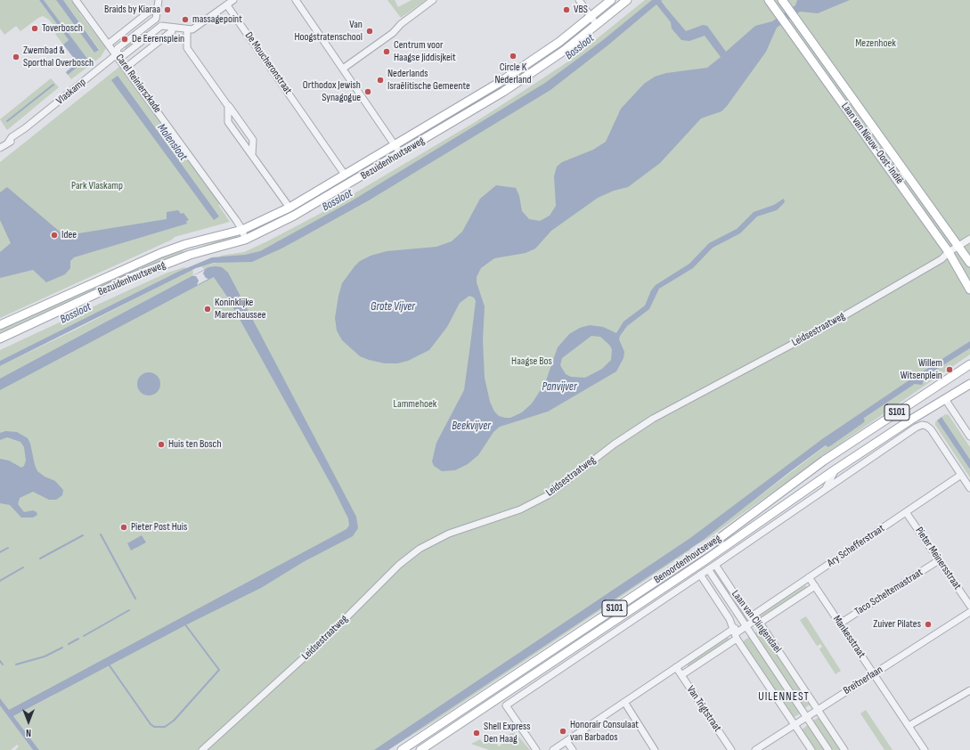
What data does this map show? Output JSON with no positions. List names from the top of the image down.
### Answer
{
  "streets": {
    "main road": [
      "Laan van Nieuw-Oost-Indië",
      "Bezuidenhoutseweg",
      "S101",
      "Benoordenhoutseweg"
    ],
    "street": [
      "De Moucheronstraat",
      "Carel Reinierszkade",
      "Vlaskamp",
      "Leidsestraatweg",
      "Ary Schefferstraat",
      "Pieter Meinersstraat",
      "Taco Scheltemastraat",
      "Laan van Clingendael",
      "Mankesstraat",
      "Breitnerlaan",
      "Van Trigtstraat"
    ]
  },
  "crossings": [
    ["De Moucheronstraat", "Bezuidenhoutseweg"],
    ["Carel Reinierszkade", "Vlaskamp"],
    ["Carel Reinierszkade", "Bezuidenhoutseweg"],
    ["Laan van Nieuw-Oost-Indië", "Leidsestraatweg"],
    ["Ary Schefferstraat", "Pieter Meinersstraat"],
    ["Ary Schefferstraat", "Benoordenhoutseweg"],
    ["Ary Schefferstraat", "Laan van Clingendael"],
    ["Ary Schefferstraat", "Mankesstraat"],
    ["Ary Schefferstraat", "Van Trigtstraat"],
    ["Pieter Meinersstraat", "Taco Scheltemastraat"],
    ["Benoordenhoutseweg", "Laan van Clingendael"],
    ["Taco Scheltemastraat", "Mankesstraat"],
    ["Laan van Clingendael", "Breitnerlaan"],
    ["Mankesstraat", "Breitnerlaan"]
  ],
  "districts": ["UILENNEST"],
  "water": [
    "Bossloot",
    "Molensloot",
    "Grote Vijver",
    "Panvijver",
    "Beekvijver"
  ],
  "parks": [
    "Mezenhoek",
    "Park Vlaskamp",
    "Haagse Bos",
    "Lammehoek"
  ],
  "places": [
    "Braids by Kiaraa",
    "VBS",
    "massagepoint",
    "Toverbosch",
    "Van Hoogstratenschool",
    "De Eerensplein",
    "Centrum voor Haagse Jiddisjkeit",
    "Circle K Nederland",
    "Zwembad & Sporthal Overbosch",
    "Nederlands Israëlitische Gemeente",
    "Orthodox Jewish Synagogue",
    "Idee",
    "Koninklijke Marechaussee",
    "Willem Witsenplein",
    "Huis ten Bosch",
    "Pieter Post Huis",
    "Zuiver Pilates",
    "Honorair Consulaat van Barbados",
    "Shell Express Den Haag"
  ],
  "north": "bottom"
}
